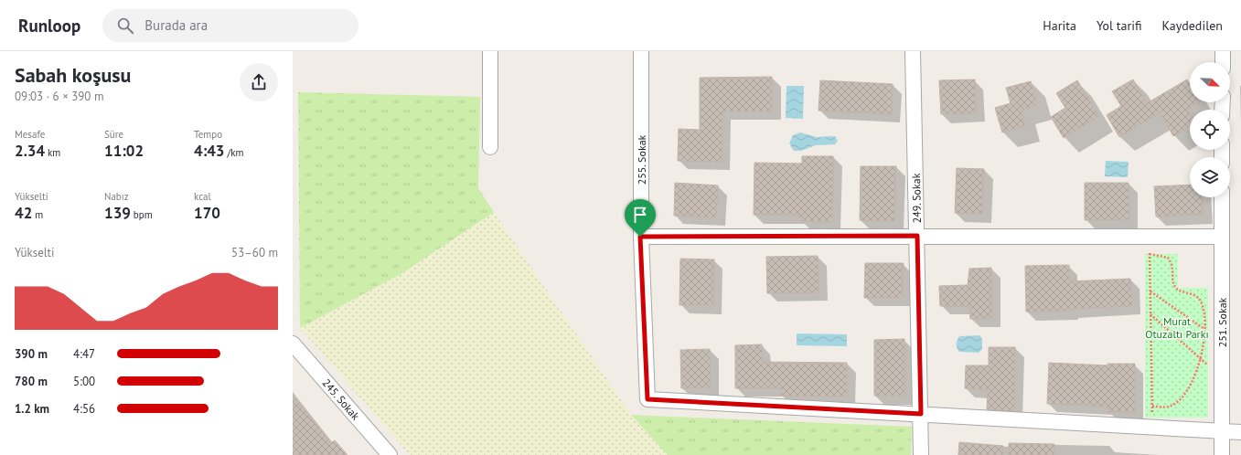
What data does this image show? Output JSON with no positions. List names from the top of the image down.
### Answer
{
  "streets": {
    "street": [
      "255. Sokak",
      "249. Sokak",
      "251. Sokak",
      "245. Sokak"
    ]
  },
  "crossings": [
    ["255. Sokak", "249. Sokak"]
  ],
  "parks": ["Murat Otuzaltı Parkı"],
  "north": "bottom right",
  "page": {
    "header": "Runloop",
    "search": "Burada ara",
    "nav": ["Harita", "Yol tarifi", "Kaydedilen"],
    "heading": ["Sabah koşusu", "09:03 · 6 × 390 m"],
    "stats": [
      ["Mesafe", "2.34 km"],
      ["Süre", "11:02"],
      ["Tempo", "4:43 /km"],
      ["Yükselti", "42 m"],
      ["Nabız", "139 bpm"],
      ["kcal", "170"]
    ],
    "chart": ["Yükselti", "53–60 m"],
    "list": [
      {
        "name": "390 m",
        "note": "4:47"
      },
      {
        "name": "780 m",
        "note": "5:00"
      },
      {
        "name": "1.2 km",
        "note": "4:56"
      }
    ]
  }
}
